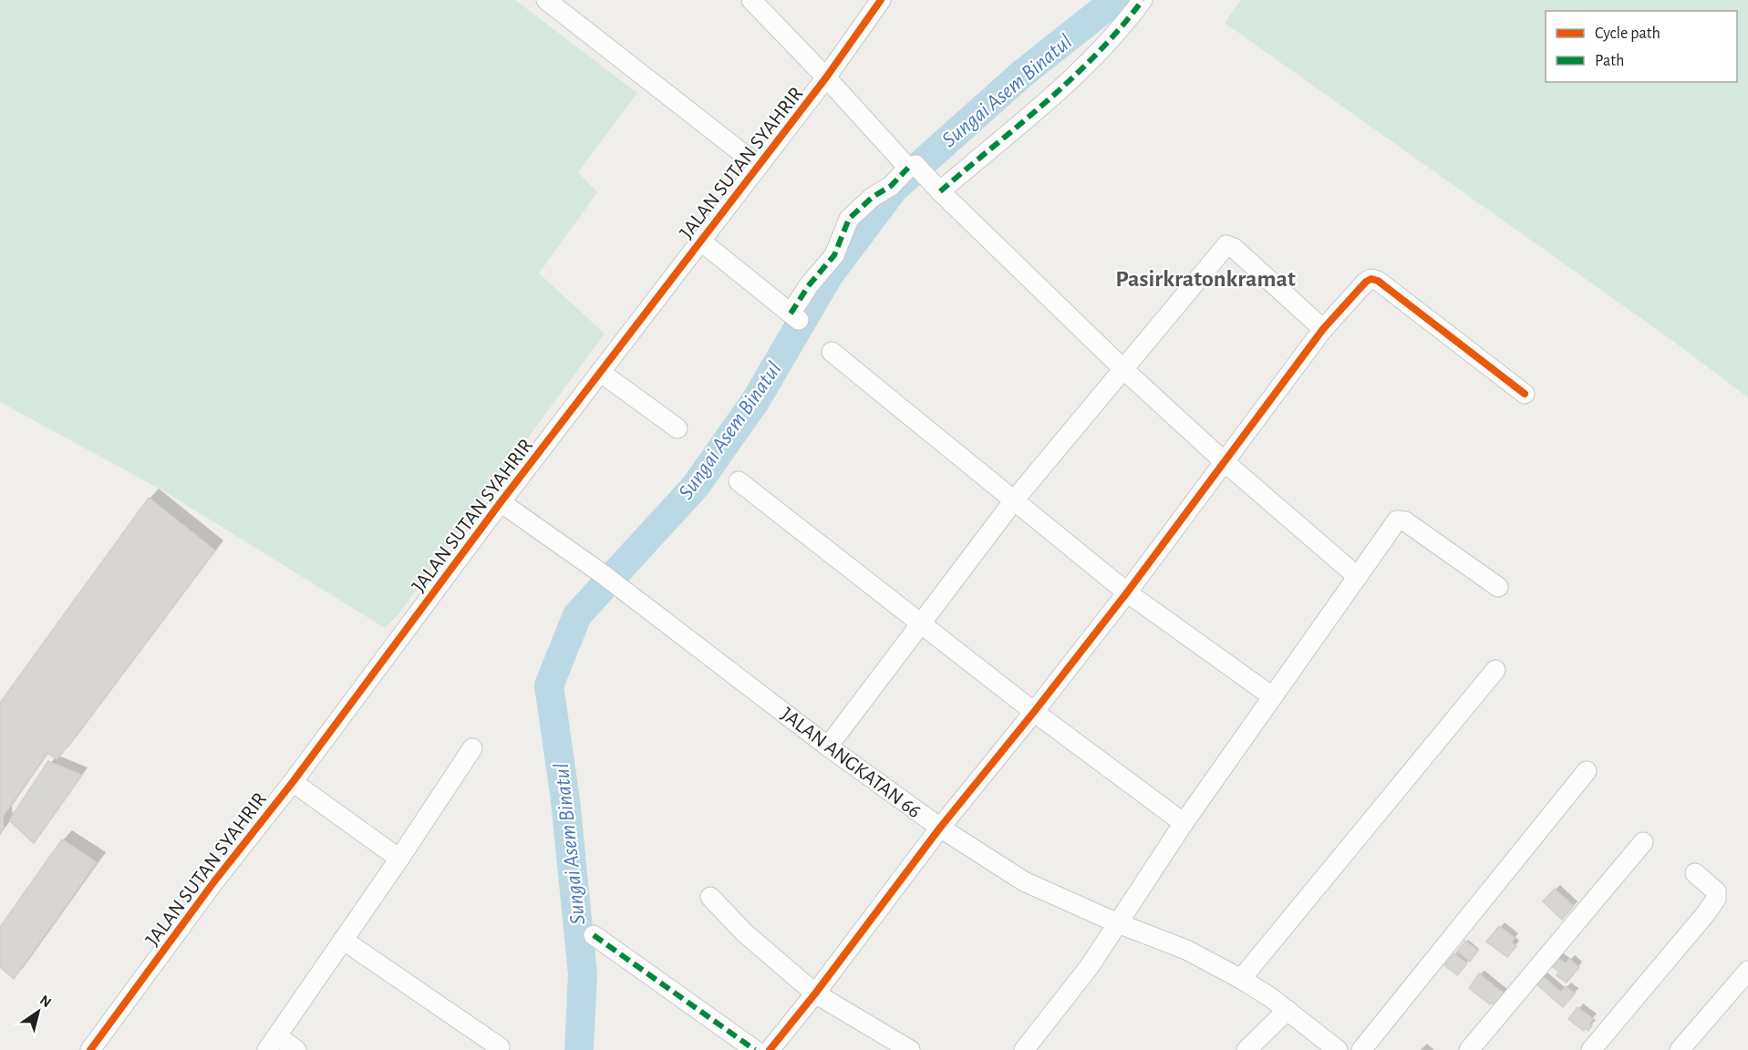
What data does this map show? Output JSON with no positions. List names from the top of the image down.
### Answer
{
  "streets": {
    "street": ["JALAN SUTAN SYAHRIR", "JALAN ANGKATAN 66"]
  },
  "crossings": [
    ["JALAN SUTAN SYAHRIR", "JALAN ANGKATAN 66"]
  ],
  "districts": ["Pasirkratonkramat"],
  "water": ["Sungai Asem Binatul"],
  "legend": ["Cycle path", "Path"],
  "north": "top right"
}
